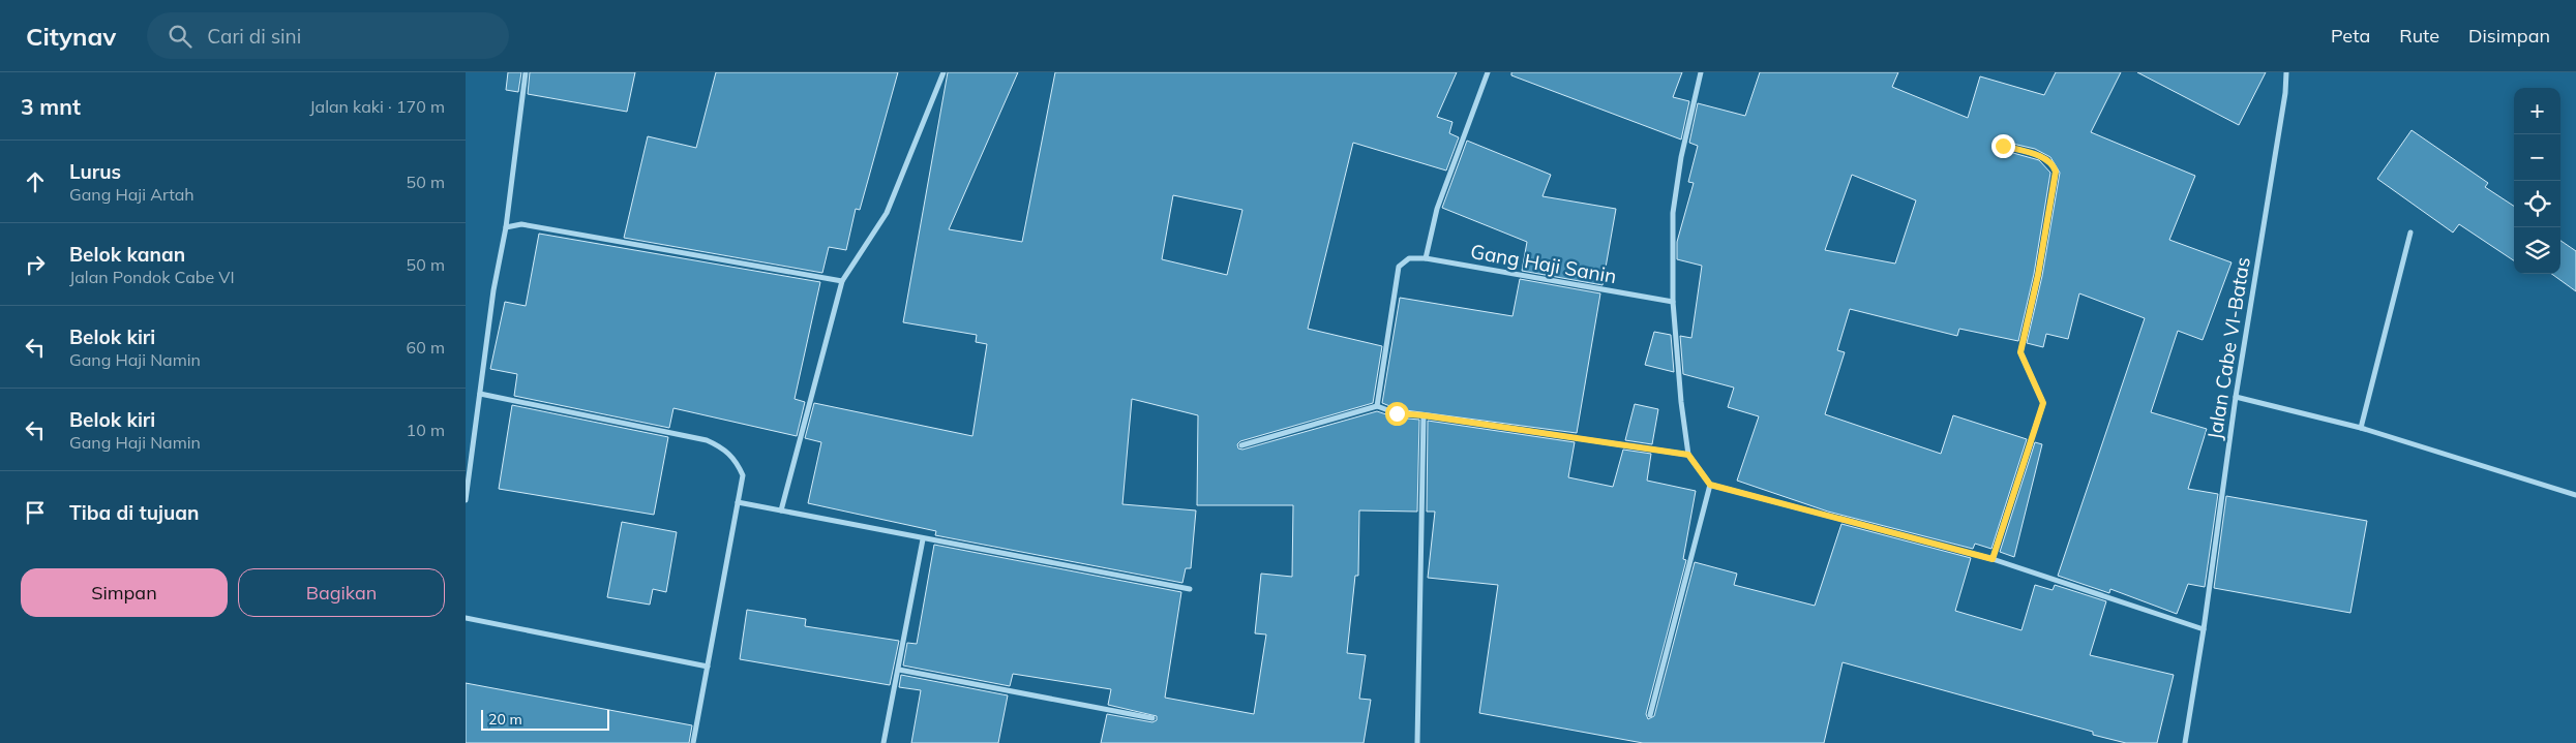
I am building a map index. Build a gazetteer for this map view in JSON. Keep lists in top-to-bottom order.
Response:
{
  "streets": {
    "street": ["Gang Haji Sanin", "Jalan Cabe VI-Batas"]
  },
  "scale_bar": "20 m",
  "page": {
    "header": "Citynav",
    "search": "Cari di sini",
    "nav": ["Peta", "Rute", "Disimpan"],
    "heading": ["3 mnt", "Jalan kaki · 170 m"],
    "map_buttons": ["+", "−"],
    "list": [
      ["Lurus", "Gang Haji Artah", "50 m"],
      ["Belok kanan", "Jalan Pondok Cabe VI", "50 m"],
      ["Belok kiri", "Gang Haji Namin", "60 m"],
      ["Belok kiri", "Gang Haji Namin", "10 m"],
      "Tiba di tujuan"
    ],
    "buttons": ["Simpan", "Bagikan"],
    "scale": "20 m"
  }
}
